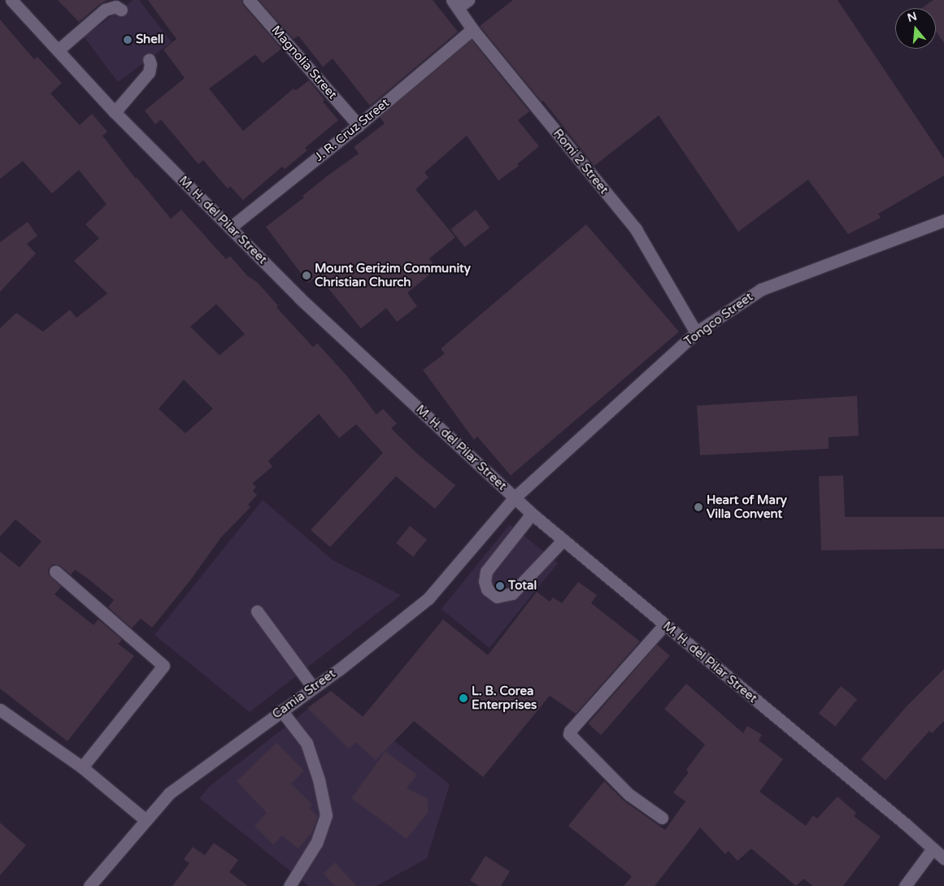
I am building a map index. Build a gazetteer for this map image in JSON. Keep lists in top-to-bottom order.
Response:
{
  "streets": {
    "street": [
      "Magnolia Street",
      "J. R. Cruz Street",
      "Romi 2 Street",
      "M. H. del Pilar Street",
      "Tongco Street",
      "Camia Street"
    ]
  },
  "crossings": [
    ["Magnolia Street", "J. R. Cruz Street"],
    ["J. R. Cruz Street", "Romi 2 Street"],
    ["J. R. Cruz Street", "M. H. del Pilar Street"],
    ["Romi 2 Street", "Tongco Street"],
    ["M. H. del Pilar Street", "Tongco Street"],
    ["M. H. del Pilar Street", "Camia Street"],
    ["Tongco Street", "Camia Street"]
  ],
  "places": [
    "Shell",
    "Mount Gerizim Community Christian Church",
    "Heart of Mary Villa Convent",
    "Total",
    "L. B. Corea Enterprises"
  ],
  "north": "top"
}
